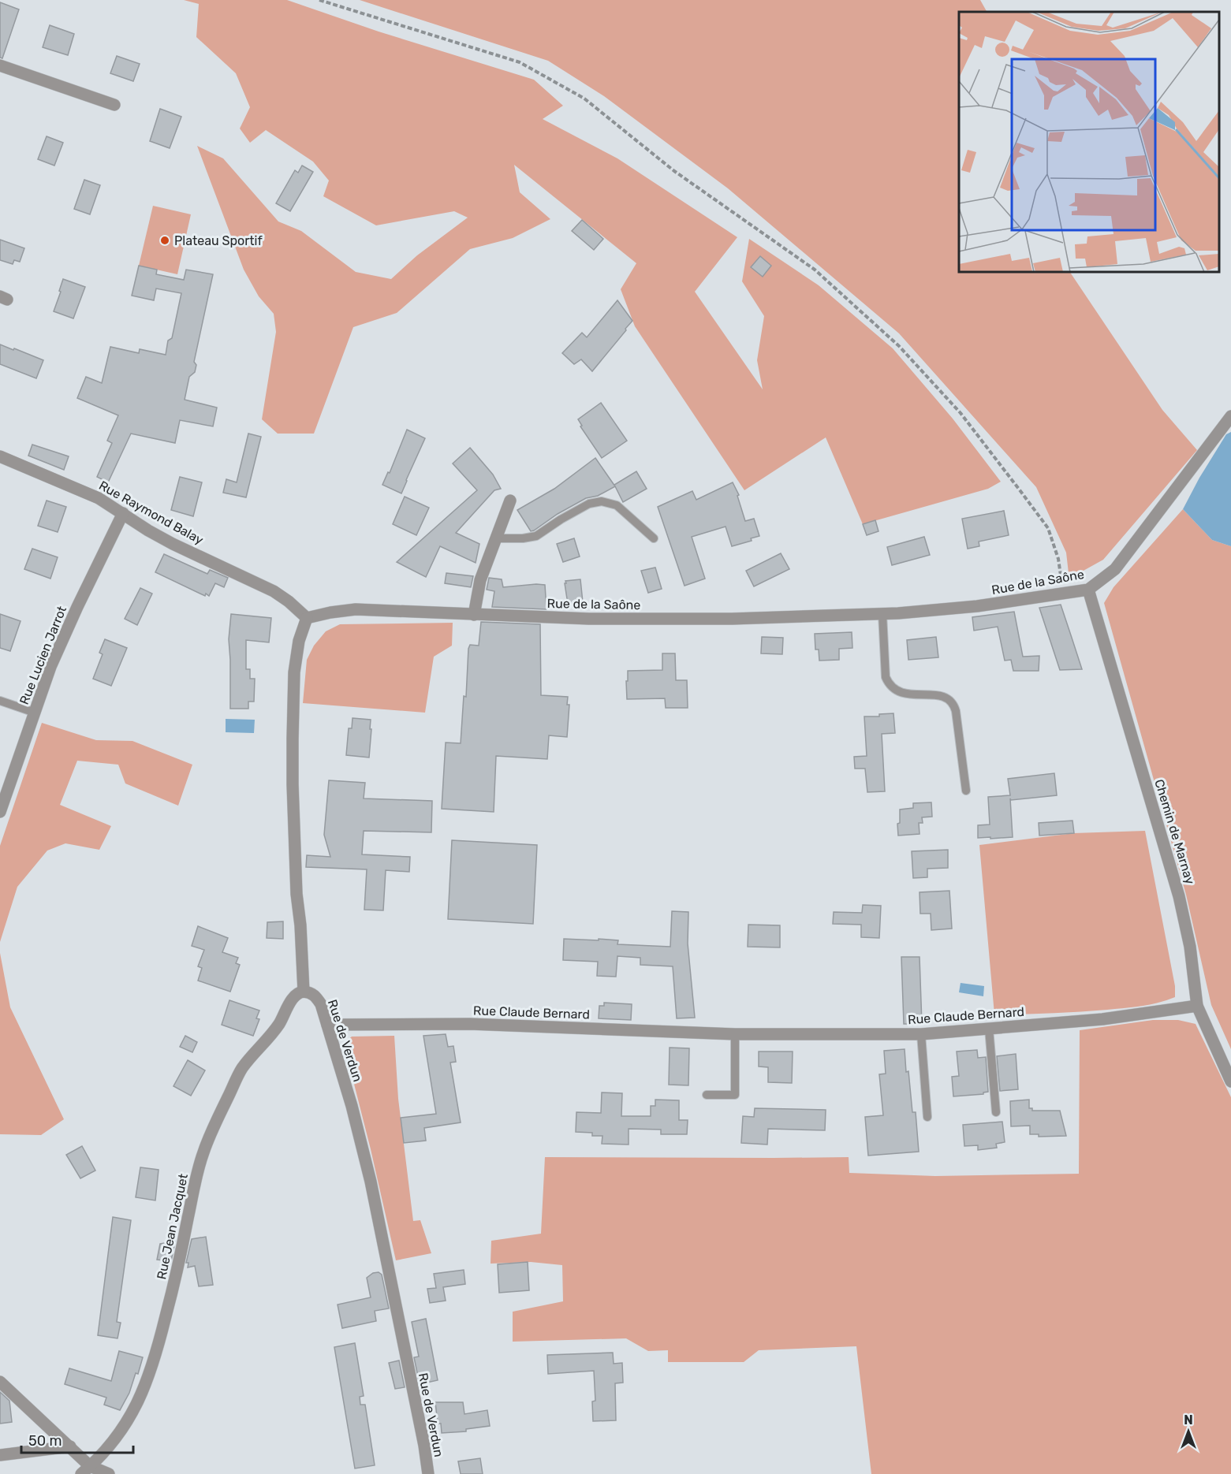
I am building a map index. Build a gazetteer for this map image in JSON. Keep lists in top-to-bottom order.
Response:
{
  "streets": {
    "street": [
      "Rue Raymond Balay",
      "Rue de la Saône",
      "Rue Lucien Jarrot",
      "Chemin de Marnay",
      "Rue Claude Bernard",
      "Rue de Verdun",
      "Rue Jean Jacquet"
    ]
  },
  "crossings": [
    ["Rue Raymond Balay", "Rue de la Saône"],
    ["Rue Raymond Balay", "Rue Lucien Jarrot"],
    ["Rue de la Saône", "Chemin de Marnay"],
    ["Chemin de Marnay", "Rue Claude Bernard"],
    ["Rue Claude Bernard", "Rue de Verdun"],
    ["Rue de Verdun", "Rue Jean Jacquet"]
  ],
  "places": ["Plateau Sportif"],
  "scale_bar": "50 m",
  "north": "top"
}
